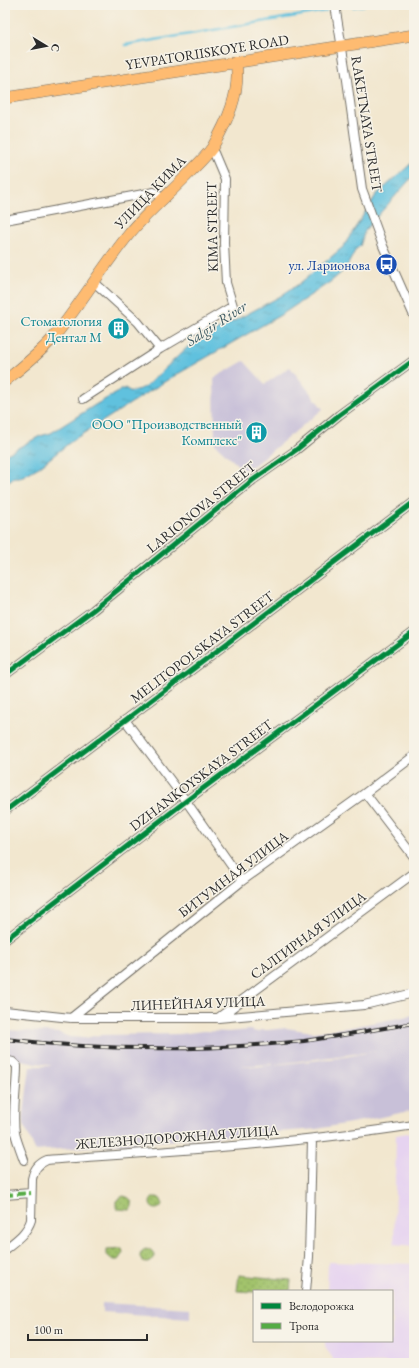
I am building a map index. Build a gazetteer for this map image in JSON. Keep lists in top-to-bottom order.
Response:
{
  "streets": {
    "main road": ["YEVPATORIISKOYE ROAD", "УЛИЦА КИМА"],
    "street": [
      "RAKETNAYA STREET",
      "KIMA STREET",
      "LARIONOVA STREET",
      "MELITOPOLSKAYA STREET",
      "DZHANKOYSKAYA STREET",
      "БИТУМНАЯ УЛИЦА",
      "САЛГИРНАЯ УЛИЦА",
      "ЛИНЕЙНАЯ УЛИЦА",
      "ЖЕЛЕЗНОДОРОЖНАЯ УЛИЦА"
    ]
  },
  "crossings": [
    ["YEVPATORIISKOYE ROAD", "RAKETNAYA STREET"],
    ["YEVPATORIISKOYE ROAD", "УЛИЦА КИМА"],
    ["УЛИЦА КИМА", "KIMA STREET"],
    ["БИТУМНАЯ УЛИЦА", "ЛИНЕЙНАЯ УЛИЦА"],
    ["САЛГИРНАЯ УЛИЦА", "ЛИНЕЙНАЯ УЛИЦА"]
  ],
  "water": ["Salgir River"],
  "places": {
    "bus stop": ["ул. Ларионова"],
    "building": ["Стоматология Дентал М", "ООО \"Производственный Комплекс\""]
  },
  "legend": ["Велодорожка", "Тропа"],
  "scale_bar": "100 m",
  "north": "right"
}
